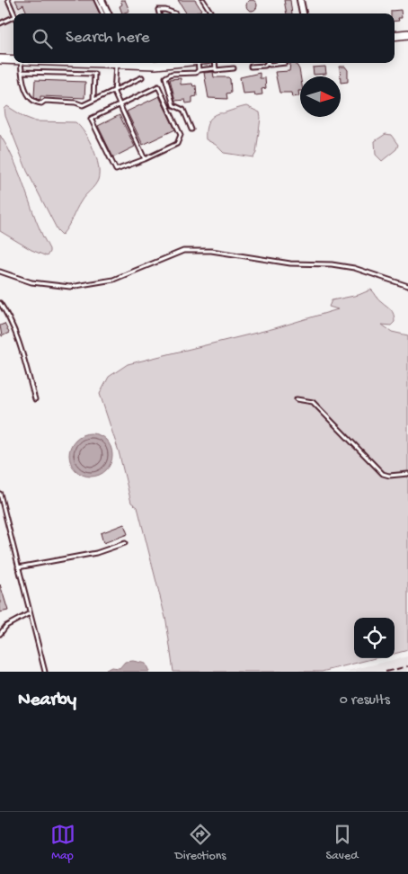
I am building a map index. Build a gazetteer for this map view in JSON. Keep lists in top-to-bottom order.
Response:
{
  "north": "right",
  "page": {
    "search": "Search here",
    "heading": ["Nearby", "0 results"],
    "nav": ["Map", "Directions", "Saved"]
  }
}
